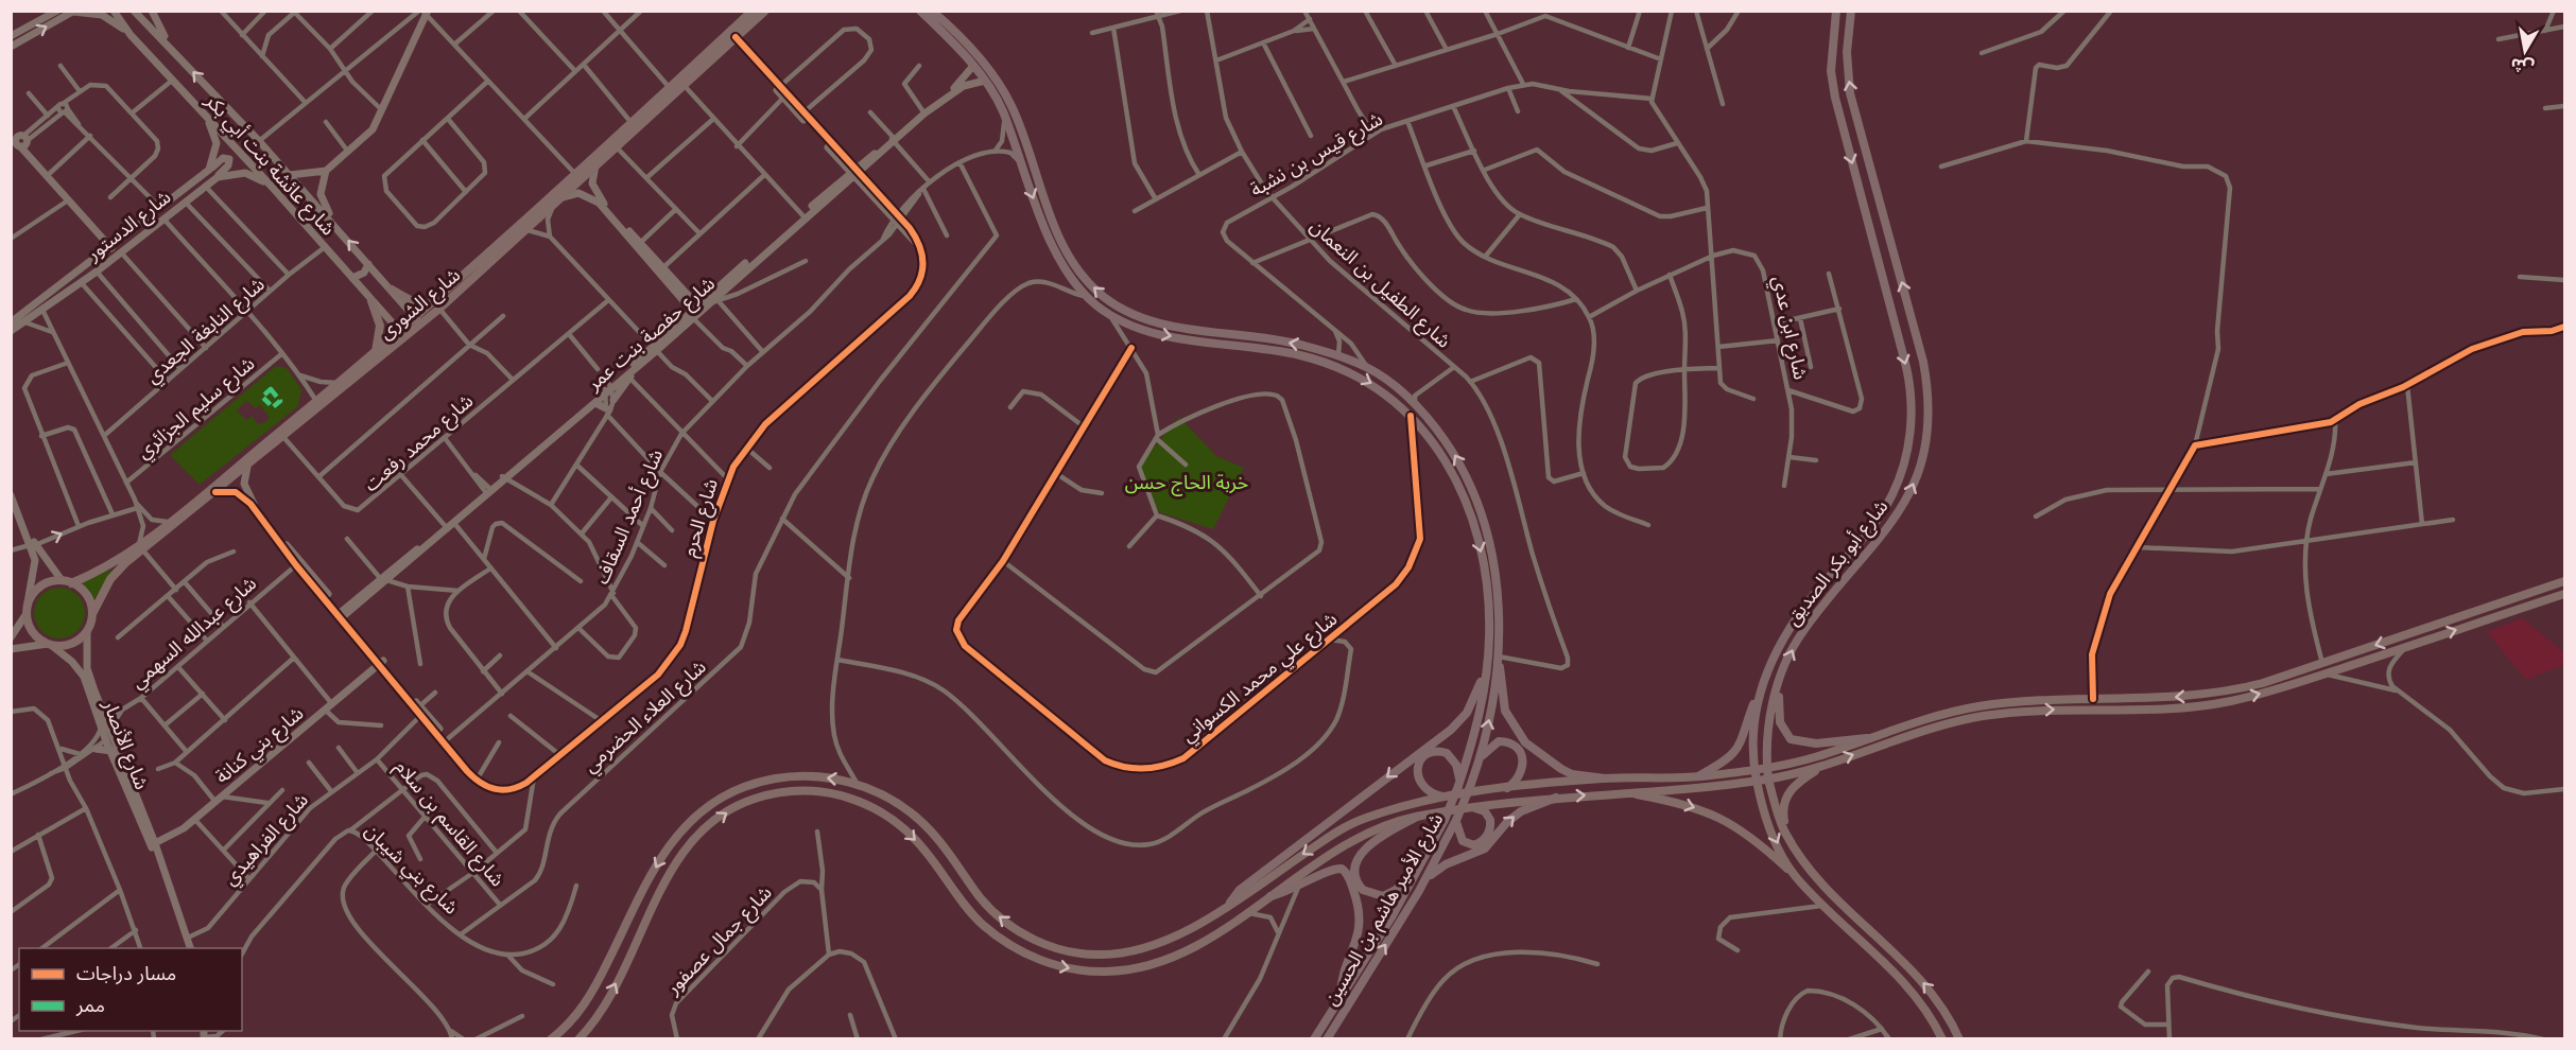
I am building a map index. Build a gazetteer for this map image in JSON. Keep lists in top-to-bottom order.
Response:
{
  "streets": {
    "highway": ["شارع أبو بكر الصديق", "شارع الأمير هاشم بن الحسين"],
    "main road": ["شارع الشورى"],
    "street": [
      "شارع قيس بن نشبة",
      "شارع عائشة بنت أبي بكر",
      "شارع الدستور",
      "شارع الطفيل بن النعمان",
      "شارع ابن عدي",
      "شارع النابغة الجعدي",
      "شارع حفصة بنت عمر",
      "شارع سليم الجزائري",
      "شارع محمد رفعت",
      "شارع أحمد السقاف",
      "شارع الحرم",
      "شارع عبدالله السهمي",
      "شارع علي محمد الكسواني",
      "شارع العلاء الحضرمي",
      "شارع الأنصار",
      "شارع بني كنانة",
      "شارع القاسم بن سلام",
      "شارع الفراهيدي",
      "شارع بني شيبان",
      "شارع جمال عصفور"
    ]
  },
  "crossings": [
    ["شارع قيس بن نشبة", "شارع الطفيل بن النعمان"],
    ["شارع قيس بن نشبة", "شارع الأمير هاشم بن الحسين"],
    ["شارع عائشة بنت أبي بكر", "شارع الشورى"],
    ["شارع عائشة بنت أبي بكر", "شارع النابغة الجعدي"],
    ["شارع عائشة بنت أبي بكر", "شارع سليم الجزائري"],
    ["شارع الطفيل بن النعمان", "شارع الأمير هاشم بن الحسين"],
    ["شارع الشورى", "شارع النابغة الجعدي"],
    ["شارع الشورى", "شارع سليم الجزائري"],
    ["شارع الشورى", "شارع الحرم"],
    ["شارع الشورى", "شارع الأنصار"],
    ["شارع النابغة الجعدي", "شارع سليم الجزائري"],
    ["شارع حفصة بنت عمر", "شارع الحرم"],
    ["شارع حفصة بنت عمر", "شارع الأمير هاشم بن الحسين"],
    ["شارع أحمد السقاف", "شارع الحرم"],
    ["شارع أحمد السقاف", "شارع العلاء الحضرمي"],
    ["شارع عبدالله السهمي", "شارع الأنصار"],
    ["شارع علي محمد الكسواني", "شارع الأمير هاشم بن الحسين"],
    ["شارع العلاء الحضرمي", "شارع القاسم بن سلام"],
    ["شارع العلاء الحضرمي", "شارع بني شيبان"],
    ["شارع الأنصار", "شارع بني كنانة"],
    ["شارع الأنصار", "شارع الفراهيدي"],
    ["شارع القاسم بن سلام", "شارع الفراهيدي"]
  ],
  "parks": ["خربة الحاج حسن"],
  "legend": ["مسار دراجات", "ممر"],
  "north": "bottom"
}
